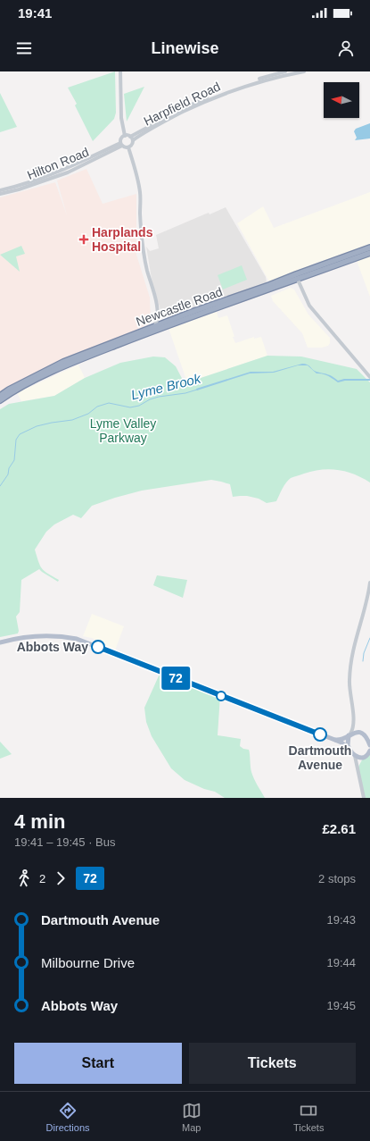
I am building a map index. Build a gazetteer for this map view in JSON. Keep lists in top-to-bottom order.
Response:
{
  "streets": {
    "highway": ["Newcastle Road"],
    "street": ["Harpfield Road", "Hilton Road"]
  },
  "crossings": [
    ["Harpfield Road", "Hilton Road"]
  ],
  "water": ["Lyme Brook"],
  "parks": ["Lyme Valley Parkway"],
  "places": {
    "health": ["Harplands Hospital"],
    "other": ["Abbots Way", "Dartmouth Avenue"]
  },
  "lines": ["bus line 72"],
  "north": "left",
  "page": {
    "status": "19:41",
    "header": "Linewise",
    "on_map": "72",
    "heading": ["4 min", "19:41 – 19:45 · Bus", "£2.61"],
    "legs": ["2", "72", "2 stops"],
    "list": [
      {
        "name": "Dartmouth Avenue",
        "value": "19:43"
      },
      {
        "name": "Milbourne Drive",
        "value": "19:44"
      },
      {
        "name": "Abbots Way",
        "value": "19:45"
      }
    ],
    "buttons": ["Start", "Tickets"],
    "tabs": ["Directions", "Map", "Tickets"]
  }
}
